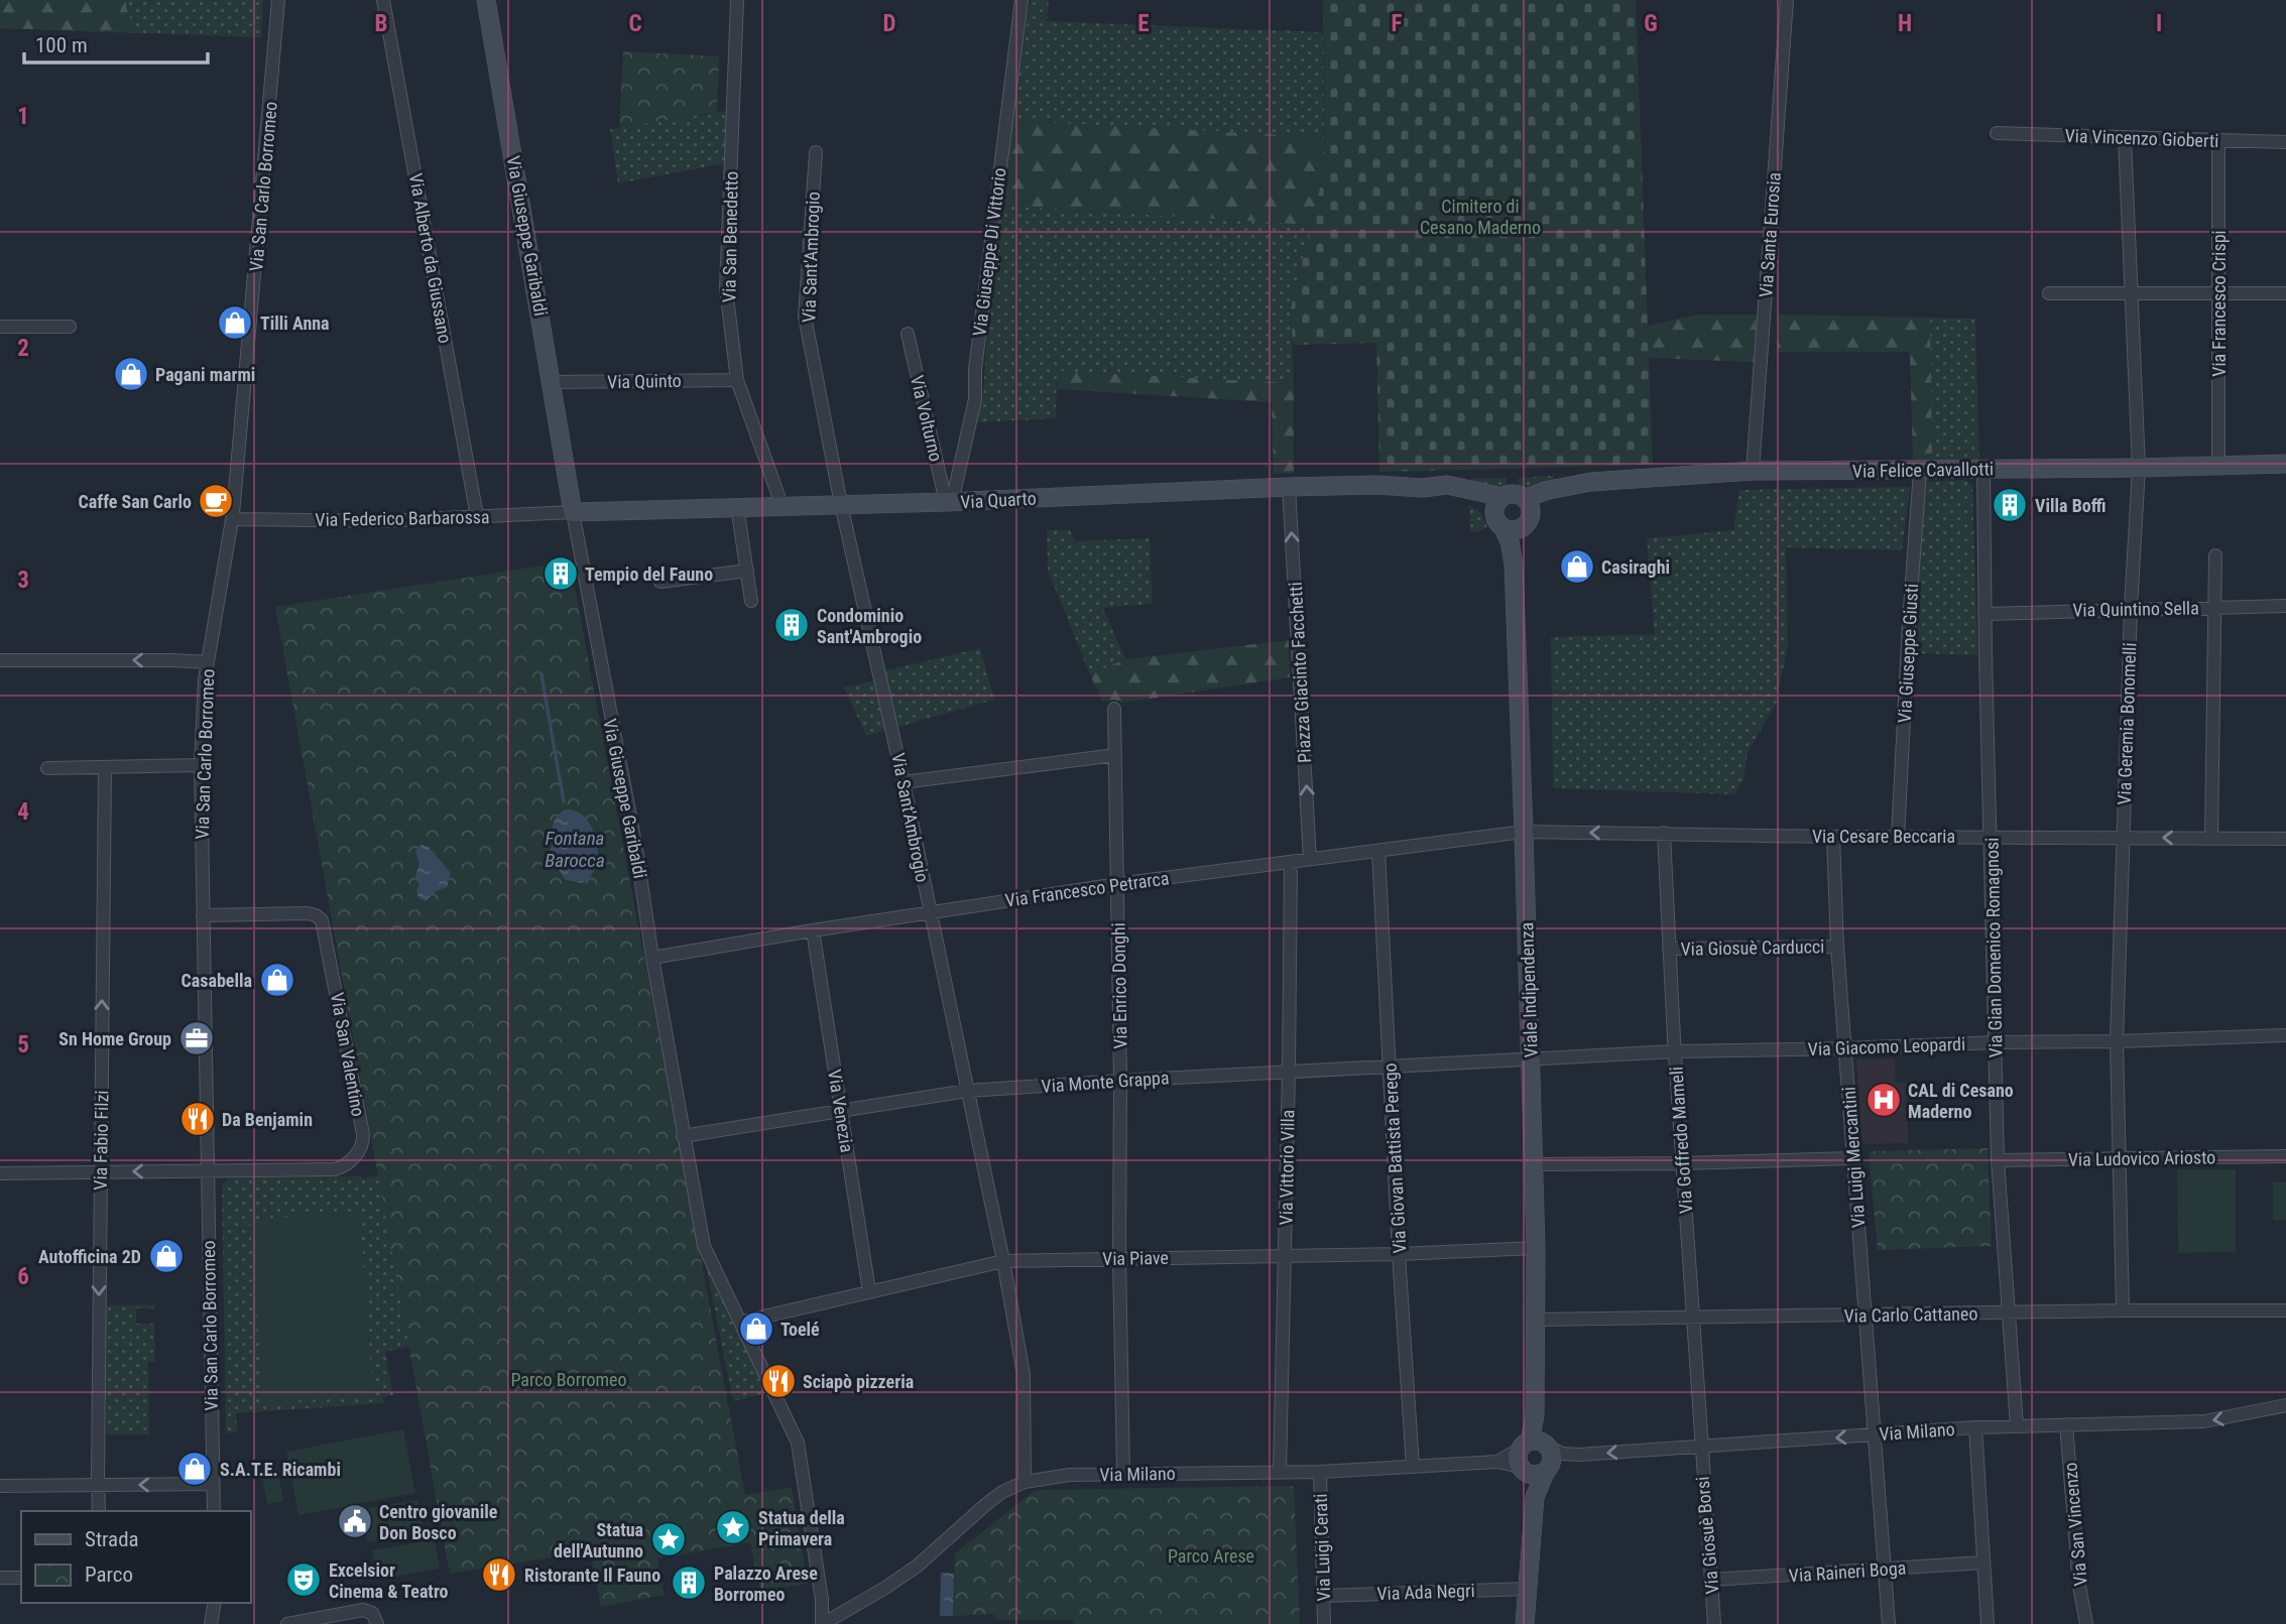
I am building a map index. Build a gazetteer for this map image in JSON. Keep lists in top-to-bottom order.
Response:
{
  "streets": {
    "street": [
      "Via Vincenzo Gioberti",
      "Via San Carlo Borromeo",
      "Via Santa Eurosia",
      "Via Giuseppe Garibaldi",
      "Via San Benedetto",
      "Via Giuseppe Di Vittorio",
      "Via Sant'Ambrogio",
      "Via Alberto da Giussano",
      "Via Francesco Crispi",
      "Via Quinto",
      "Via Volturno",
      "Via Felice Cavallotti",
      "Via Quarto",
      "Via Federico Barbarossa",
      "Via Quintino Sella",
      "Via Giuseppe Giusti",
      "Piazza Giacinto Facchetti",
      "Via Geremia Bonomelli",
      "Via Cesare Beccaria",
      "Via Francesco Petrarca",
      "Via Giosuè Carducci",
      "Via Gian Domenico Romagnosi",
      "Via Enrico Donghi",
      "Viale Indipendenza",
      "Via Giacomo Leopardi",
      "Via San Valentino",
      "Via Monte Grappa",
      "Via Venezia",
      "Via Fabio Filzi",
      "Via Goffredo Mameli",
      "Via Luigi Mercantini",
      "Via Giovan Battista Perego",
      "Via Ludovico Ariosto",
      "Via Vittorio Villa",
      "Via Piave",
      "Via Carlo Cattaneo",
      "Via Milano",
      "Via San Vincenzo",
      "Via Giosuè Borsi",
      "Via Luigi Cerati",
      "Via Raineri Boga",
      "Via Ada Negri"
    ]
  },
  "crossings": [
    ["Via Vincenzo Gioberti", "Via Francesco Crispi"],
    ["Via Vincenzo Gioberti", "Via Geremia Bonomelli"],
    ["Via San Carlo Borromeo", "Via Federico Barbarossa"],
    ["Via San Carlo Borromeo", "Via San Valentino"],
    ["Via Santa Eurosia", "Via Felice Cavallotti"],
    ["Via Giuseppe Garibaldi", "Via Quinto"],
    ["Via Giuseppe Garibaldi", "Via Quarto"],
    ["Via Giuseppe Garibaldi", "Via Federico Barbarossa"],
    ["Via Giuseppe Garibaldi", "Via Francesco Petrarca"],
    ["Via Giuseppe Garibaldi", "Via Monte Grappa"],
    ["Via Giuseppe Garibaldi", "Via Piave"],
    ["Via Giuseppe Garibaldi", "Via Milano"],
    ["Via San Benedetto", "Via Quinto"],
    ["Via San Benedetto", "Via Quarto"],
    ["Via Giuseppe Di Vittorio", "Via Volturno"],
    ["Via Giuseppe Di Vittorio", "Via Quarto"],
    ["Via Sant'Ambrogio", "Via Quarto"],
    ["Via Sant'Ambrogio", "Via Francesco Petrarca"],
    ["Via Sant'Ambrogio", "Via Monte Grappa"],
    ["Via Sant'Ambrogio", "Via Piave"],
    ["Via Sant'Ambrogio", "Via Milano"],
    ["Via Alberto da Giussano", "Via Federico Barbarossa"],
    ["Via Francesco Crispi", "Via Felice Cavallotti"],
    ["Via Volturno", "Via Quarto"],
    ["Via Felice Cavallotti", "Via Quarto"],
    ["Via Felice Cavallotti", "Via Giuseppe Giusti"],
    ["Via Felice Cavallotti", "Via Geremia Bonomelli"],
    ["Via Felice Cavallotti", "Via Gian Domenico Romagnosi"],
    ["Via Felice Cavallotti", "Viale Indipendenza"],
    ["Via Quarto", "Via Federico Barbarossa"],
    ["Via Quarto", "Piazza Giacinto Facchetti"],
    ["Via Quarto", "Viale Indipendenza"],
    ["Via Quintino Sella", "Via Geremia Bonomelli"],
    ["Via Quintino Sella", "Via Gian Domenico Romagnosi"],
    ["Via Giuseppe Giusti", "Via Cesare Beccaria"],
    ["Piazza Giacinto Facchetti", "Via Francesco Petrarca"],
    ["Via Geremia Bonomelli", "Via Cesare Beccaria"],
    ["Via Geremia Bonomelli", "Via Giacomo Leopardi"],
    ["Via Geremia Bonomelli", "Via Ludovico Ariosto"],
    ["Via Geremia Bonomelli", "Via Carlo Cattaneo"],
    ["Via Cesare Beccaria", "Via Francesco Petrarca"],
    ["Via Cesare Beccaria", "Via Gian Domenico Romagnosi"],
    ["Via Cesare Beccaria", "Viale Indipendenza"],
    ["Via Cesare Beccaria", "Via Goffredo Mameli"],
    ["Via Cesare Beccaria", "Via Luigi Mercantini"],
    ["Via Francesco Petrarca", "Via Enrico Donghi"],
    ["Via Francesco Petrarca", "Viale Indipendenza"],
    ["Via Francesco Petrarca", "Via Venezia"],
    ["Via Francesco Petrarca", "Via Giovan Battista Perego"],
    ["Via Francesco Petrarca", "Via Vittorio Villa"],
    ["Via Giosuè Carducci", "Via Goffredo Mameli"],
    ["Via Giosuè Carducci", "Via Luigi Mercantini"],
    ["Via Gian Domenico Romagnosi", "Via Giacomo Leopardi"],
    ["Via Gian Domenico Romagnosi", "Via Ludovico Ariosto"],
    ["Via Gian Domenico Romagnosi", "Via Carlo Cattaneo"],
    ["Via Gian Domenico Romagnosi", "Via Milano"],
    ["Via Enrico Donghi", "Via Monte Grappa"],
    ["Via Enrico Donghi", "Via Piave"],
    ["Via Enrico Donghi", "Via Milano"],
    ["Viale Indipendenza", "Via Giacomo Leopardi"],
    ["Viale Indipendenza", "Via Monte Grappa"],
    ["Viale Indipendenza", "Via Piave"],
    ["Viale Indipendenza", "Via Carlo Cattaneo"],
    ["Viale Indipendenza", "Via Milano"],
    ["Via Giacomo Leopardi", "Via Monte Grappa"],
    ["Via Giacomo Leopardi", "Via Goffredo Mameli"],
    ["Via Giacomo Leopardi", "Via Luigi Mercantini"],
    ["Via Monte Grappa", "Via Venezia"],
    ["Via Monte Grappa", "Via Giovan Battista Perego"],
    ["Via Monte Grappa", "Via Vittorio Villa"],
    ["Via Venezia", "Via Piave"],
    ["Via Goffredo Mameli", "Via Carlo Cattaneo"],
    ["Via Goffredo Mameli", "Via Milano"],
    ["Via Goffredo Mameli", "Via Giosuè Borsi"],
    ["Via Luigi Mercantini", "Via Carlo Cattaneo"],
    ["Via Luigi Mercantini", "Via Milano"],
    ["Via Luigi Mercantini", "Via Raineri Boga"],
    ["Via Giovan Battista Perego", "Via Piave"],
    ["Via Giovan Battista Perego", "Via Milano"],
    ["Via Vittorio Villa", "Via Piave"],
    ["Via Vittorio Villa", "Via Milano"],
    ["Via Milano", "Via San Vincenzo"],
    ["Via Milano", "Via Giosuè Borsi"],
    ["Via Milano", "Via Luigi Cerati"],
    ["Via Giosuè Borsi", "Via Raineri Boga"],
    ["Via Luigi Cerati", "Via Ada Negri"]
  ],
  "one_way": ["Piazza Giacinto Facchetti", "Via Milano"],
  "water": ["Fontana Barocca"],
  "parks": ["Cimitero di Cesano Maderno", "Parco Borromeo", "Parco Arese"],
  "places": {
    "shop": [
      "Tilli Anna",
      "Pagani marmi",
      "Casiraghi",
      "Casabella",
      "Autofficina 2D",
      "Toelé",
      "S.A.T.E. Ricambi"
    ],
    "cafe": ["Caffe San Carlo"],
    "building": [
      "Villa Boffi",
      "Tempio del Fauno",
      "Condominio Sant'Ambrogio",
      "Palazzo Arese Borromeo"
    ],
    "office": ["Sn Home Group"],
    "hospital": ["CAL di Cesano Maderno"],
    "restaurant": ["Da Benjamin", "Sciapò pizzeria", "Ristorante Il Fauno"],
    "public building": ["Centro giovanile Don Bosco"],
    "place": ["Statua della Primavera", "Statua dell'Autunno"],
    "theatre": ["Excelsior Cinema & Teatro"]
  },
  "legend": ["Strada", "Parco"],
  "scale_bar": "100 m",
  "grid": {
    "columns": [
      "B",
      "C",
      "D",
      "E",
      "F",
      "G",
      "H",
      "I"
    ],
    "rows": [
      "1",
      "2",
      "3",
      "4",
      "5",
      "6"
    ]
  }
}
